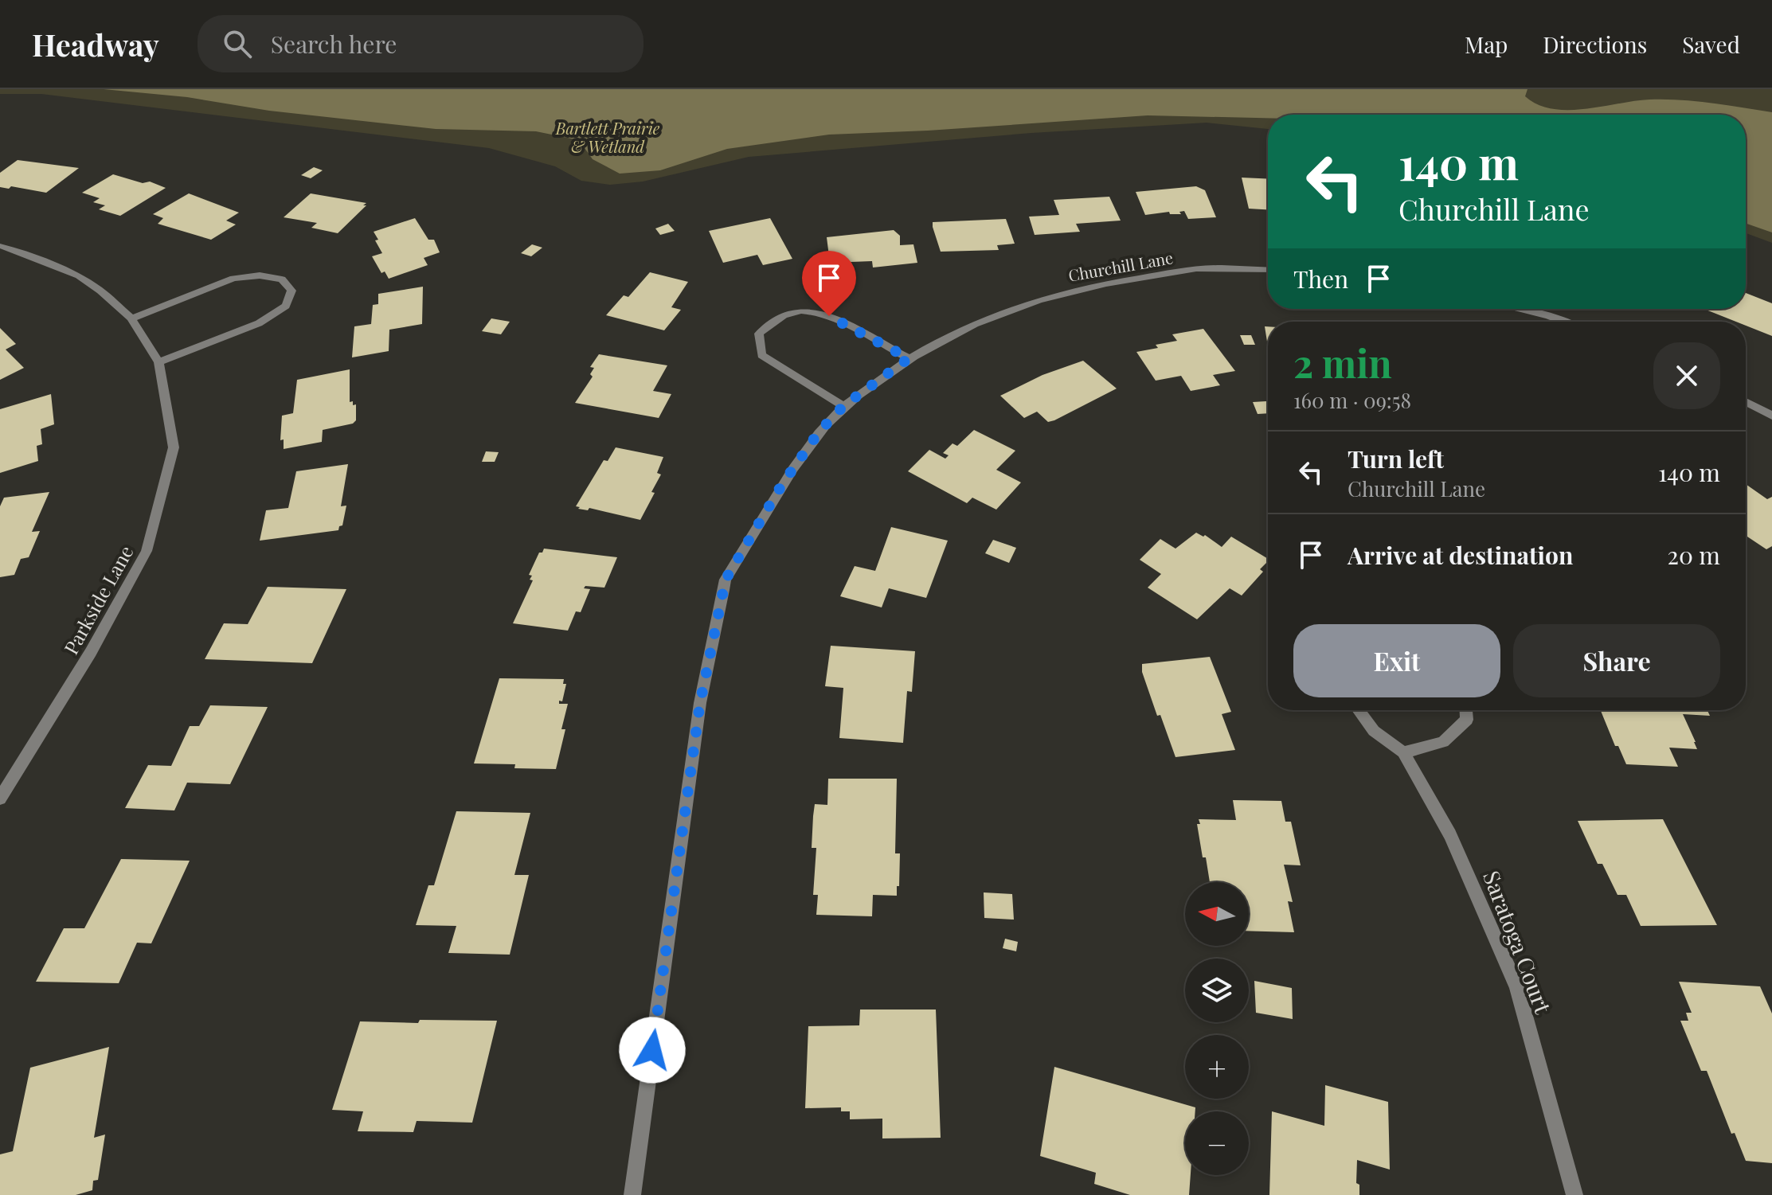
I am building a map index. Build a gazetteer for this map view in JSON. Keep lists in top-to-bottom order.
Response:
{
  "streets": {
    "street": ["Churchill Lane", "Parkside Lane", "Saratoga Court"]
  },
  "parks": ["Bartlett Prairie & Wetland"],
  "north": "left",
  "page": {
    "header": "Headway",
    "search": "Search here",
    "nav": ["Map", "Directions", "Saved"],
    "turn": ["140 m", "Churchill Lane"],
    "then": "Then",
    "heading": ["2 min", "160 m · 09:58"],
    "list": [
      {
        "name": "Turn left",
        "note": "Churchill Lane",
        "value": "140 m"
      },
      {
        "name": "Arrive at destination",
        "value": "20 m"
      }
    ],
    "buttons": ["Exit", "Share"],
    "map_buttons": ["+", "−"]
  }
}
